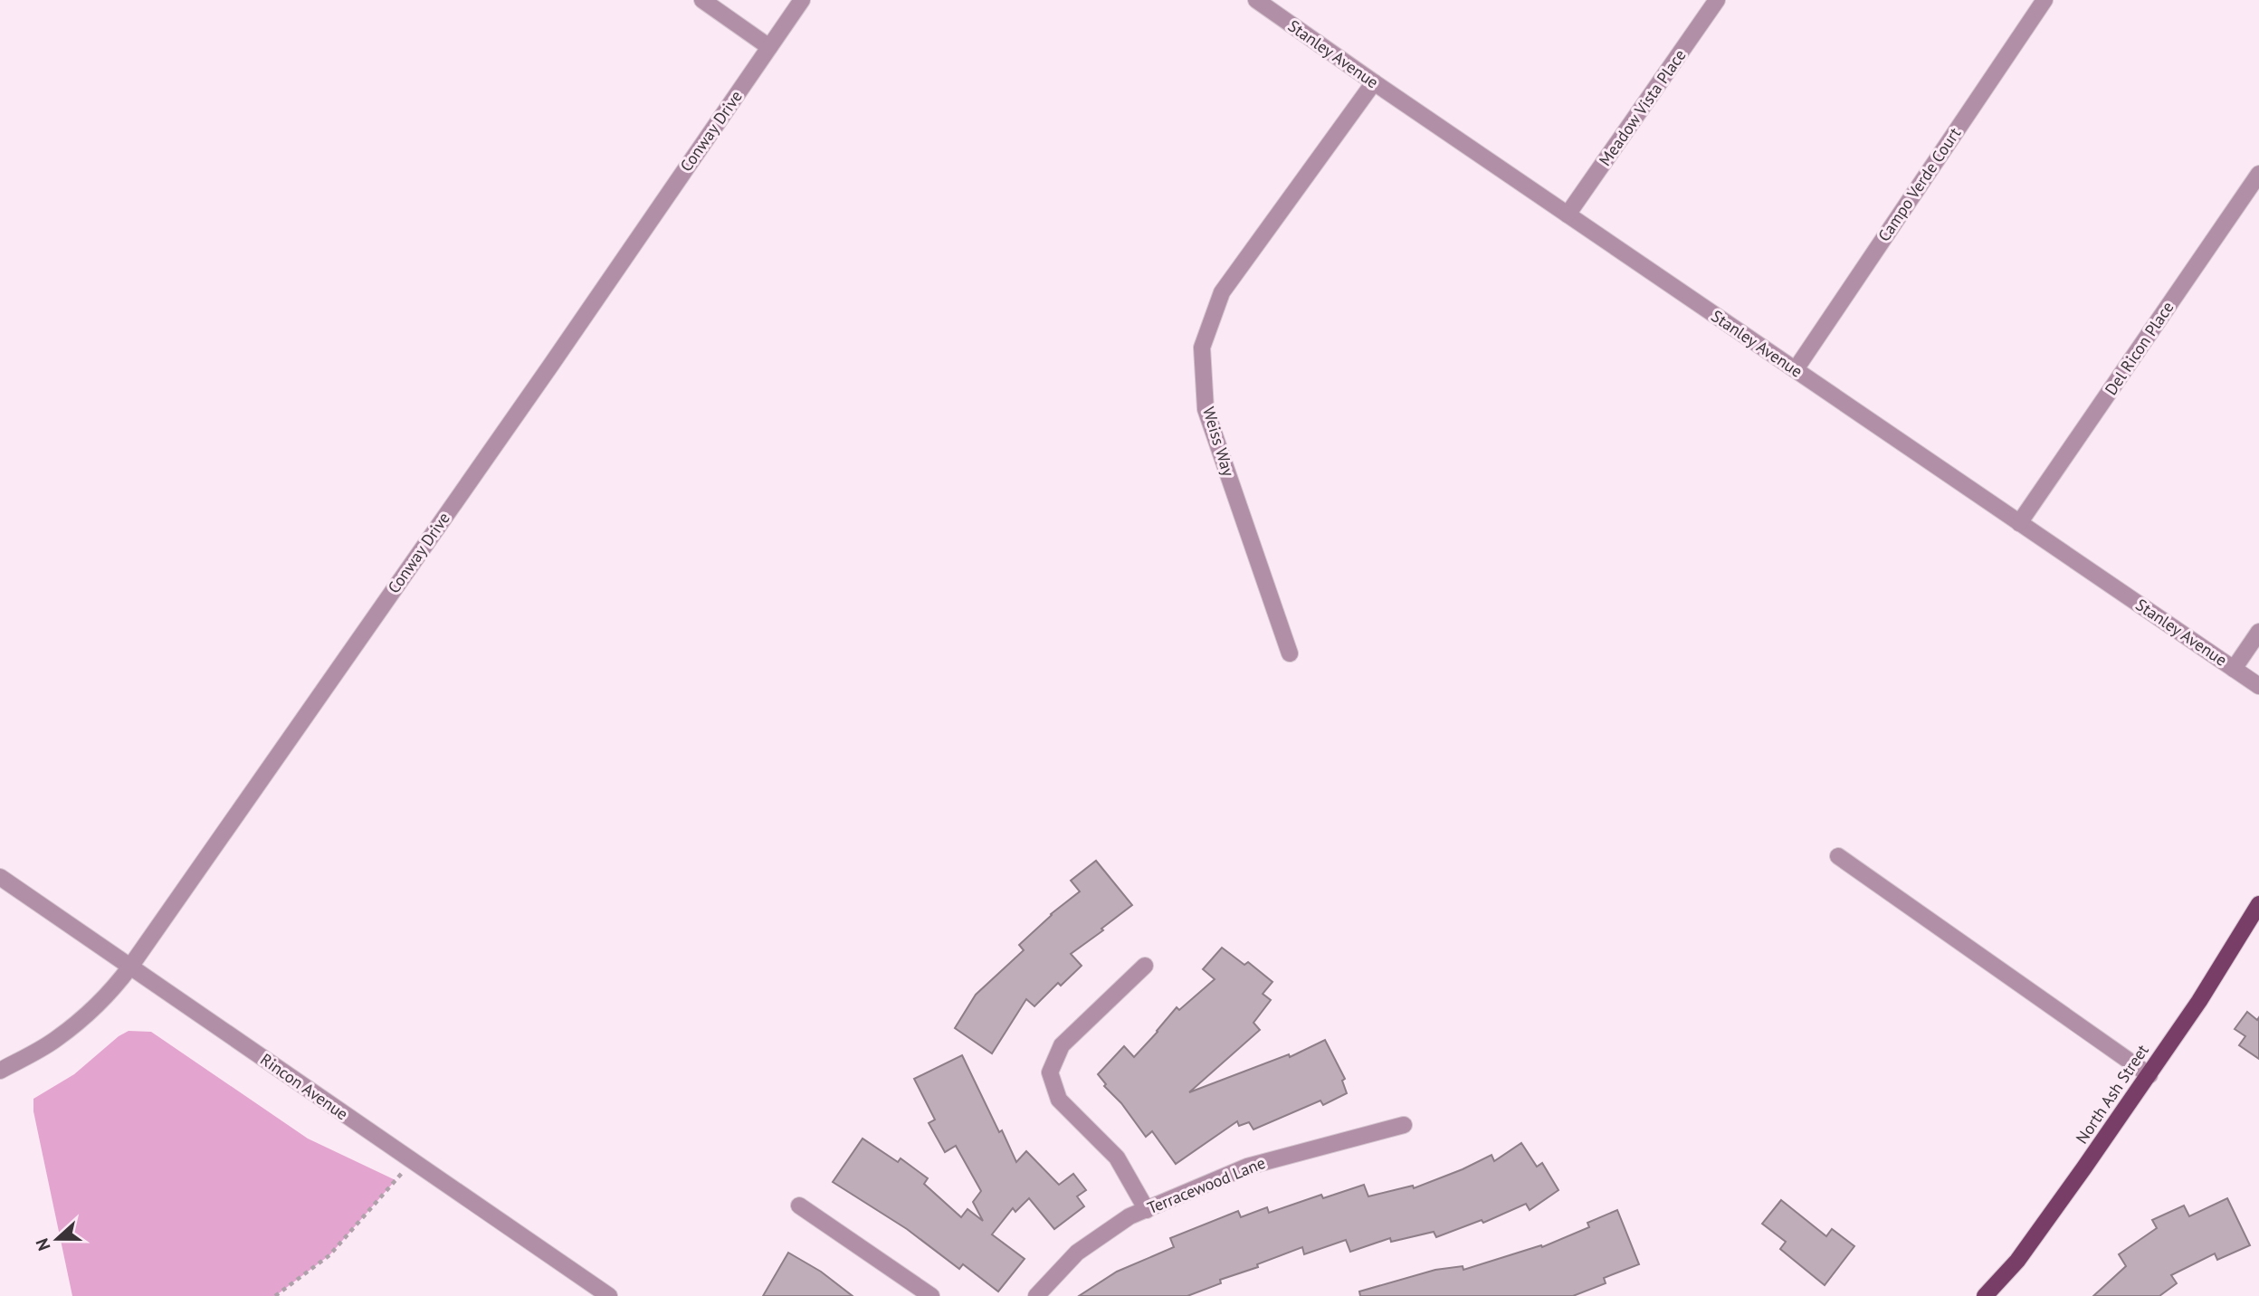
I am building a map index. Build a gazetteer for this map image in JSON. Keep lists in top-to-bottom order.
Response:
{
  "streets": {
    "main road": ["North Ash Street"],
    "street": [
      "Stanley Avenue",
      "Meadow Vista Place",
      "Conway Drive",
      "Campo Verde Court",
      "Del Ricon Place",
      "Weiss Way",
      "Rincon Avenue",
      "Terracewood Lane"
    ]
  },
  "crossings": [
    ["Stanley Avenue", "Meadow Vista Place"],
    ["Stanley Avenue", "Campo Verde Court"],
    ["Stanley Avenue", "Del Ricon Place"],
    ["Stanley Avenue", "Weiss Way"],
    ["Conway Drive", "Rincon Avenue"]
  ],
  "north": "left"
}
